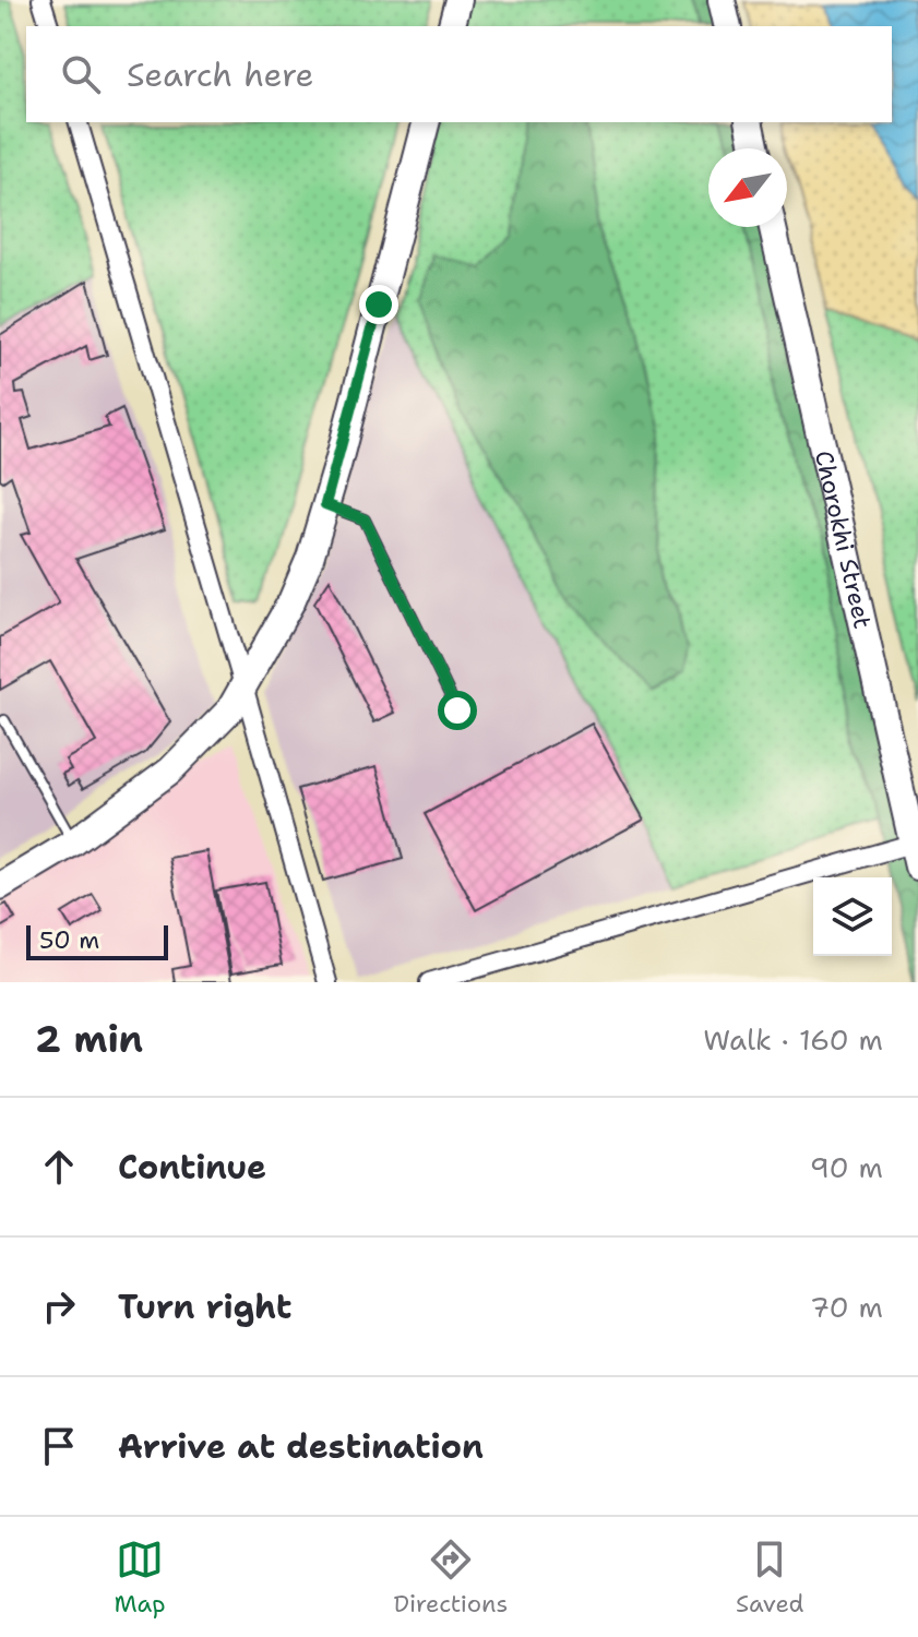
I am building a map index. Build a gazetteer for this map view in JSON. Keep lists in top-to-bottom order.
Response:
{
  "streets": {
    "street": ["Chorokhi Street"]
  },
  "scale_bar": "50 m",
  "north": "bottom left",
  "page": {
    "search": "Search here",
    "scale": "50 m",
    "heading": ["2 min", "Walk · 160 m"],
    "list": [
      ["Continue", "90 m"],
      ["Turn right", "70 m"],
      "Arrive at destination"
    ],
    "nav": ["Map", "Directions", "Saved"]
  }
}
